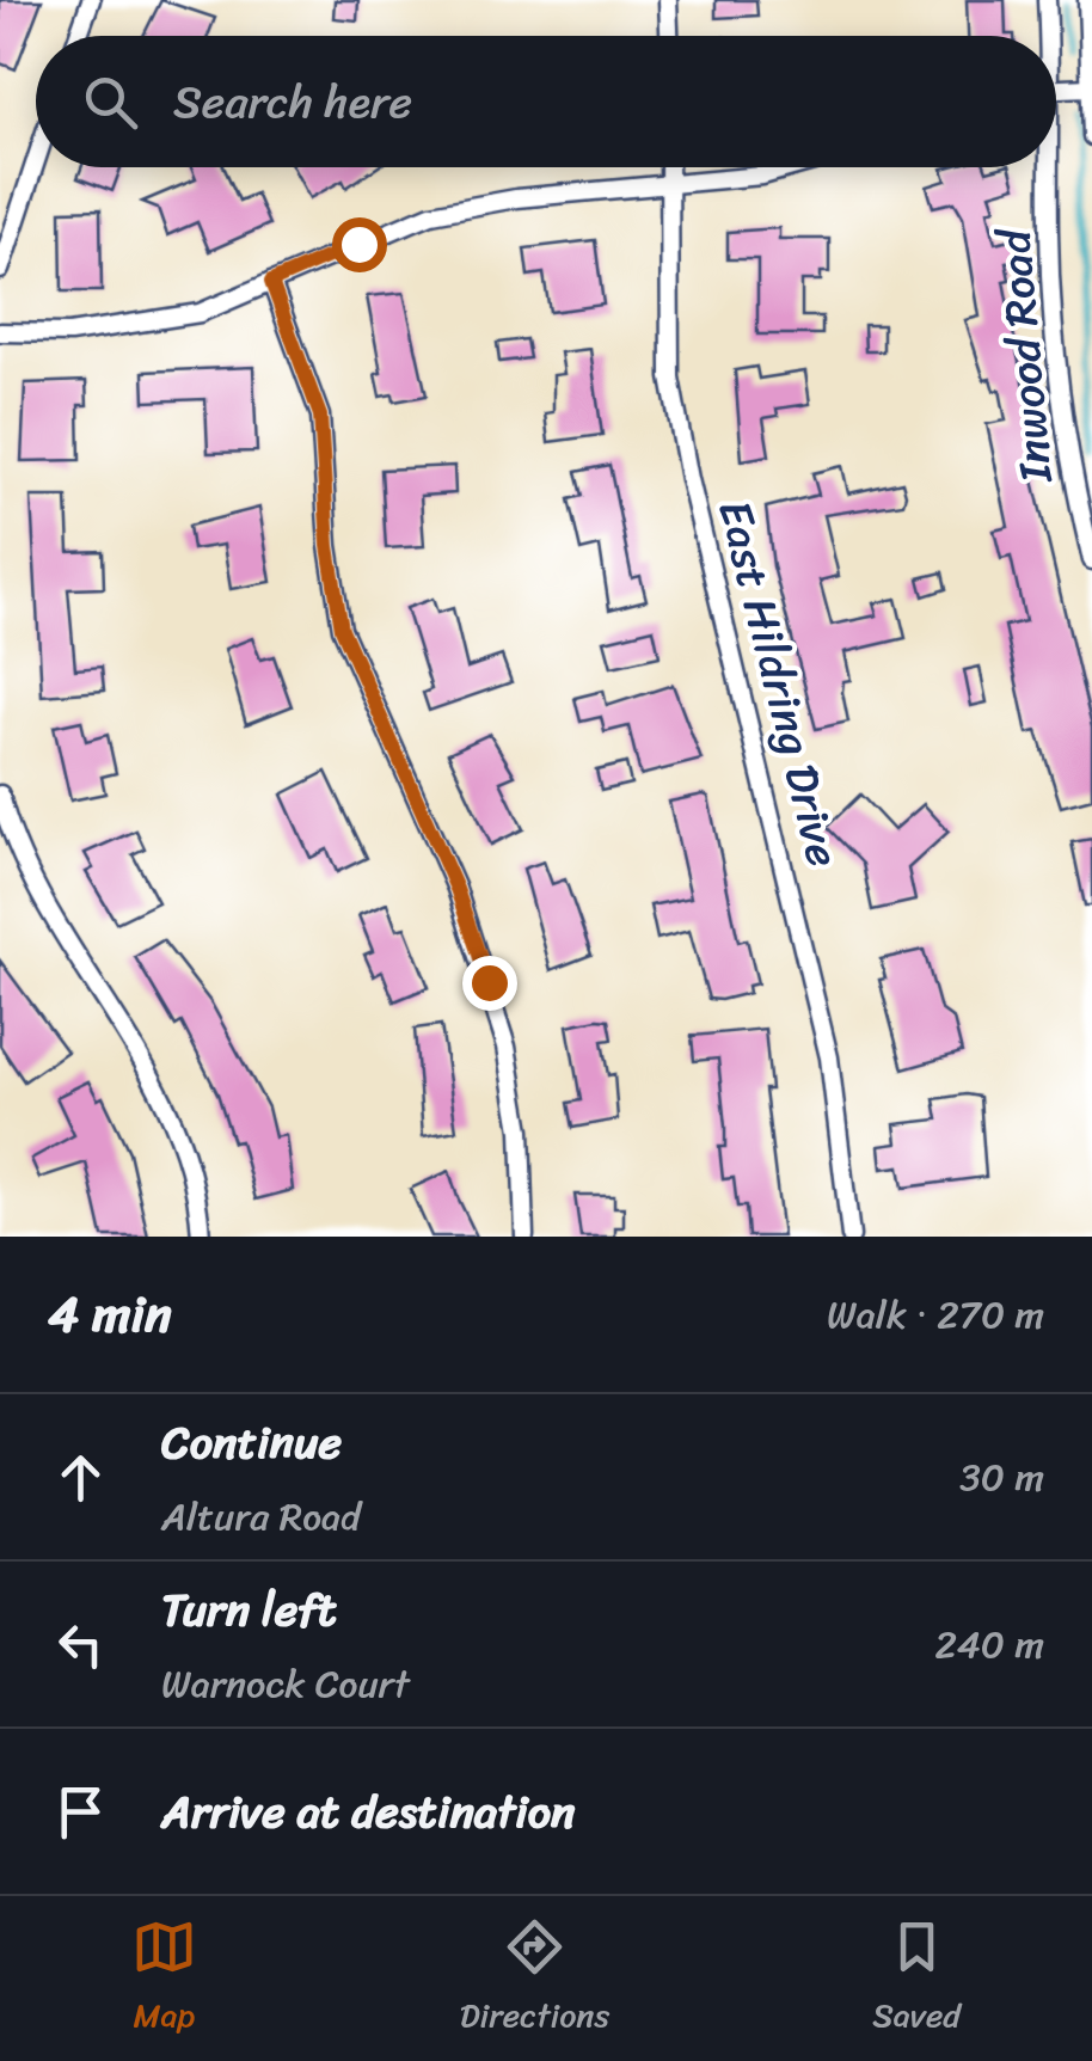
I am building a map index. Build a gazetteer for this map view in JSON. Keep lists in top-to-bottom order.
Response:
{
  "streets": {
    "street": ["Inwood Road", "East Hildring Drive"]
  },
  "page": {
    "search": "Search here",
    "heading": ["4 min", "Walk · 270 m"],
    "list": [
      ["Continue", "Altura Road", "30 m"],
      ["Turn left", "Warnock Court", "240 m"],
      "Arrive at destination"
    ],
    "nav": ["Map", "Directions", "Saved"]
  }
}
